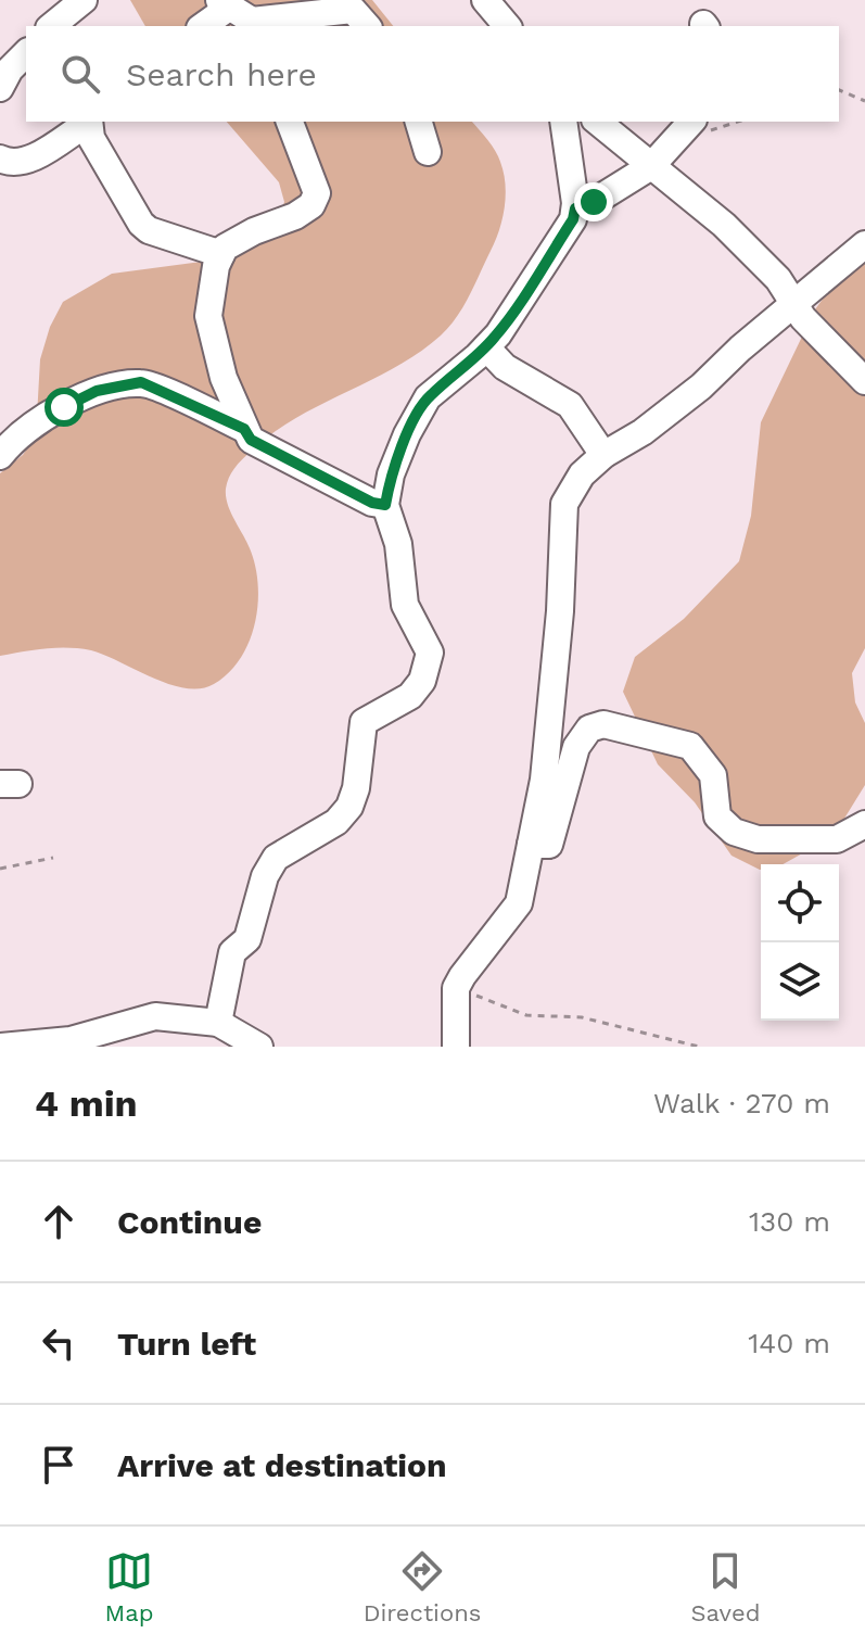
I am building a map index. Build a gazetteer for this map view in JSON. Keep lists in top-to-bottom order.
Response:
{
  "page": {
    "search": "Search here",
    "heading": ["4 min", "Walk · 270 m"],
    "list": [
      ["Continue", "130 m"],
      ["Turn left", "140 m"],
      "Arrive at destination"
    ],
    "nav": ["Map", "Directions", "Saved"]
  }
}
